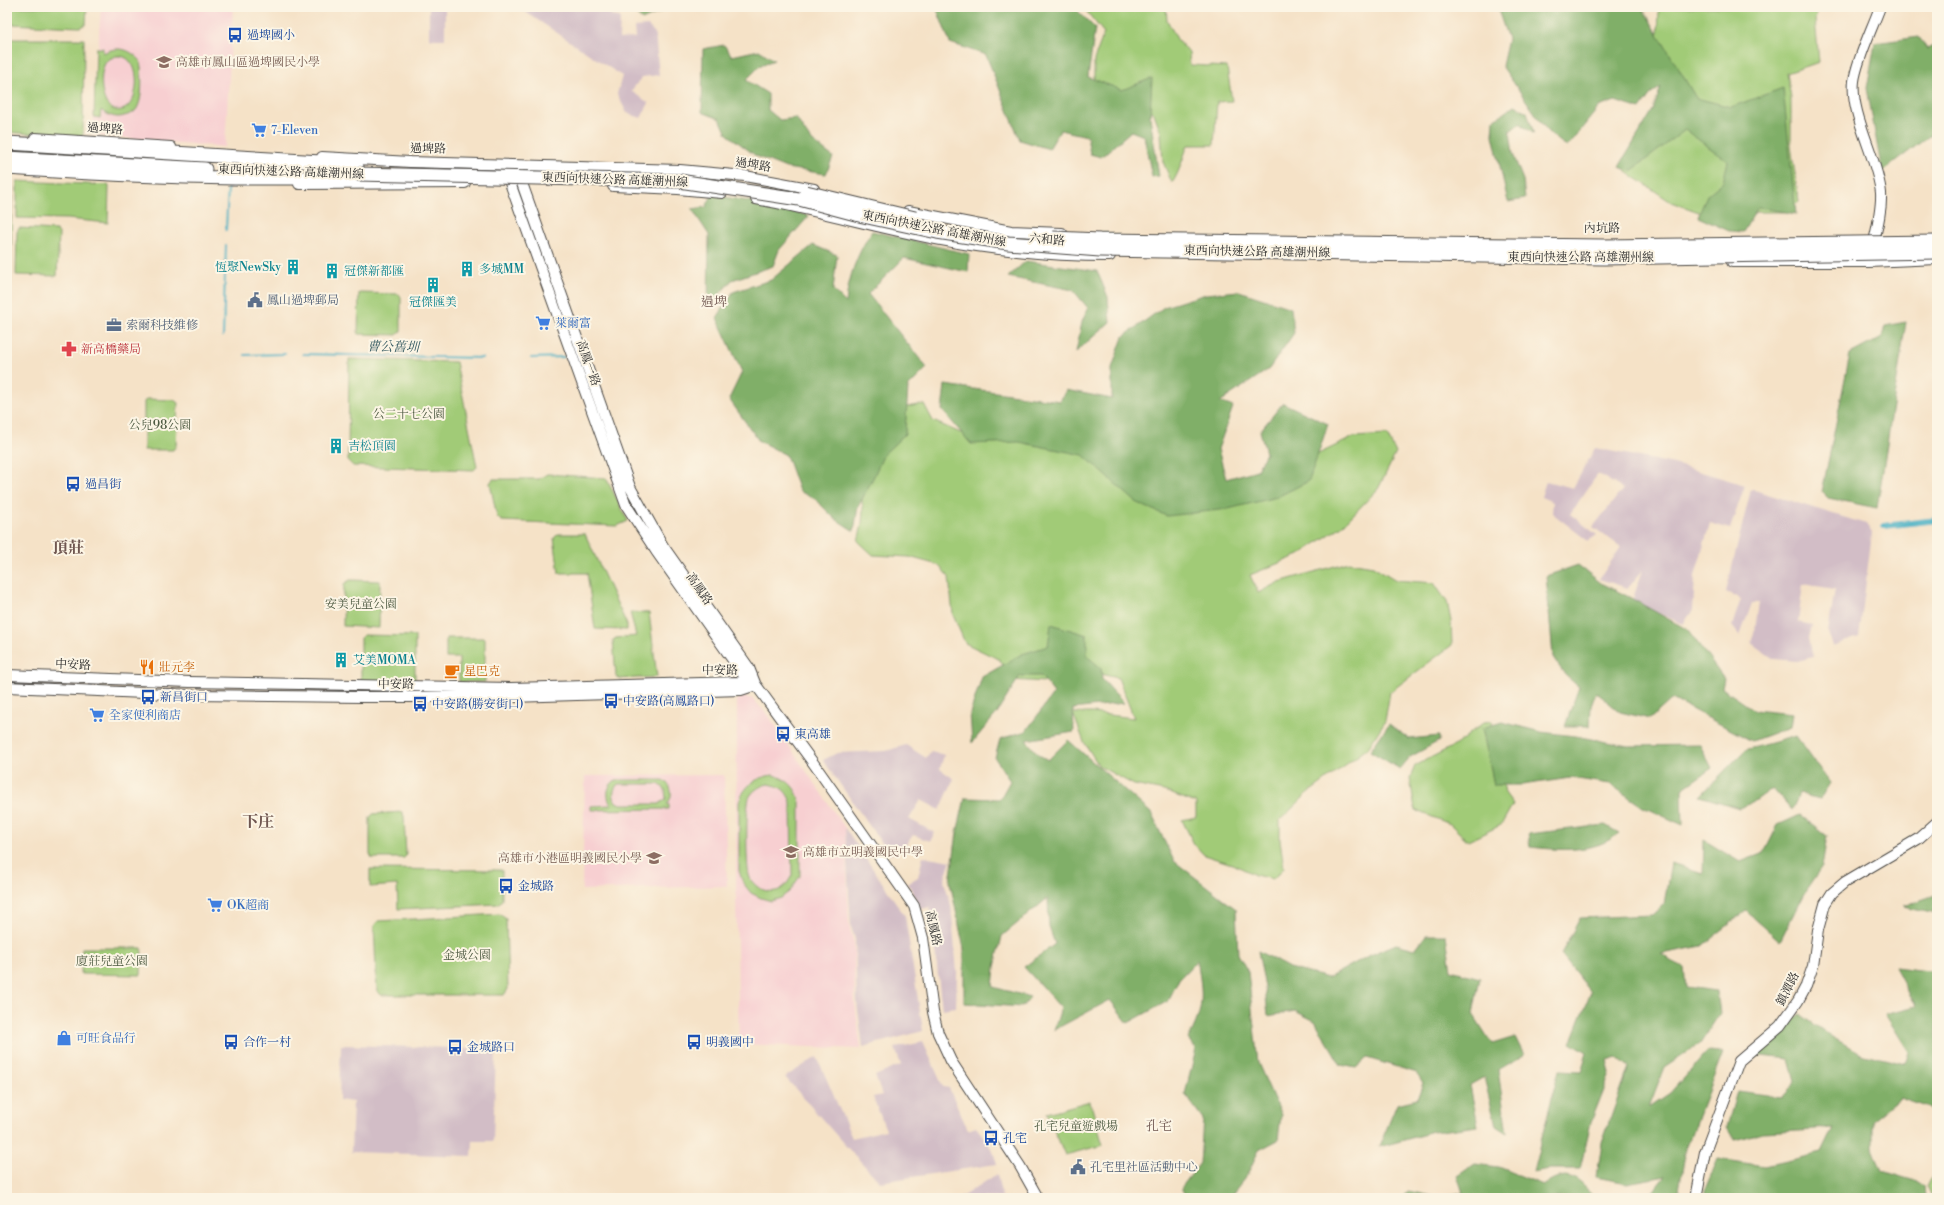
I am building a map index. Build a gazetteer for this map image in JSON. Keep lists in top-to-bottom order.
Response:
{
  "streets": {
    "highway": ["東西向快速公路 高雄潮州線"],
    "street": [
      "過埤路",
      "內坑路",
      "六和路",
      "高鳳一路",
      "高鳳路",
      "中安路",
      "鎮潭路"
    ]
  },
  "crossings": [
    ["過埤路", "六和路"],
    ["過埤路", "高鳳一路"],
    ["內坑路", "六和路"],
    ["六和路", "高鳳一路"],
    ["高鳳一路", "高鳳路"],
    ["高鳳路", "中安路"]
  ],
  "districts": [
    "過埤",
    "頂莊",
    "下庄",
    "孔宅"
  ],
  "water": ["曹公舊圳"],
  "parks": [
    "公二十七公園",
    "公兒98公園",
    "安美兒童公園",
    "金城公園",
    "廈莊兒童公園",
    "孔宅兒童遊戲場"
  ],
  "places": {
    "bus stop": [
      "過埤國小",
      "過昌街",
      "新昌街口",
      "中安路(高鳳路口)",
      "中安路(勝安街口)",
      "東高雄",
      "金城路",
      "合作一村",
      "明義國中",
      "金城路口",
      "孔宅"
    ],
    "school or university": ["高雄市鳳山區過埤國民小學", "高雄市立明義國民中學", "高雄市小港區明義國民小學"],
    "supermarket": [
      "7-Eleven",
      "萊爾富",
      "全家便利商店",
      "OK超商"
    ],
    "building": [
      "恆聚NewSky",
      "多城MM",
      "冠傑新都匯",
      "冠傑匯美",
      "吉松頂園",
      "艾美MOMA"
    ],
    "public building": ["鳳山過埤郵局", "孔宅里社區活動中心"],
    "office": ["索爾科技維修"],
    "pharmacy": ["新高橋藥局"],
    "restaurant": ["壯元李"],
    "cafe": ["星巴克"],
    "shop": ["可旺食品行"]
  }
}
